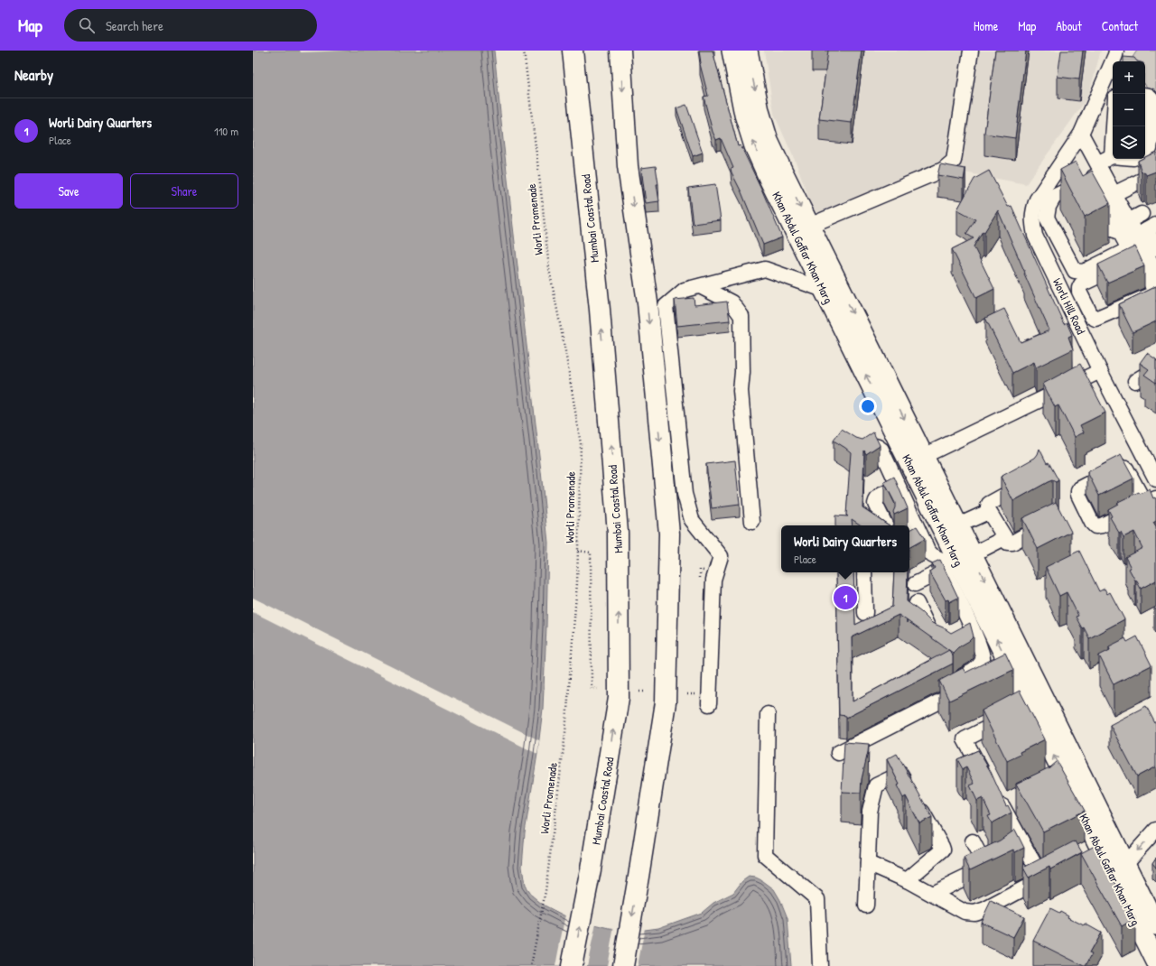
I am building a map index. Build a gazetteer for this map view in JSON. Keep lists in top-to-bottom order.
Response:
{
  "streets": {
    "highway": ["Mumbai Coastal Road"],
    "main road": ["Khan Abdul Gaffar Khan Marg"],
    "street": ["Worli Hill Road"],
    "path": ["Worli Promenade"]
  },
  "page": {
    "header": "Map",
    "search": "Search here",
    "nav": [
      "Home",
      "Map",
      "About",
      "Contact"
    ],
    "heading": "Nearby",
    "map_buttons": ["+", "−"],
    "list": [
      {
        "mark": "1",
        "name": "Worli Dairy Quarters",
        "note": "Place",
        "value": "110 m"
      }
    ],
    "buttons": ["Save", "Share"],
    "popup": ["Worli Dairy Quarters", "Place"],
    "pins": "1"
  }
}
